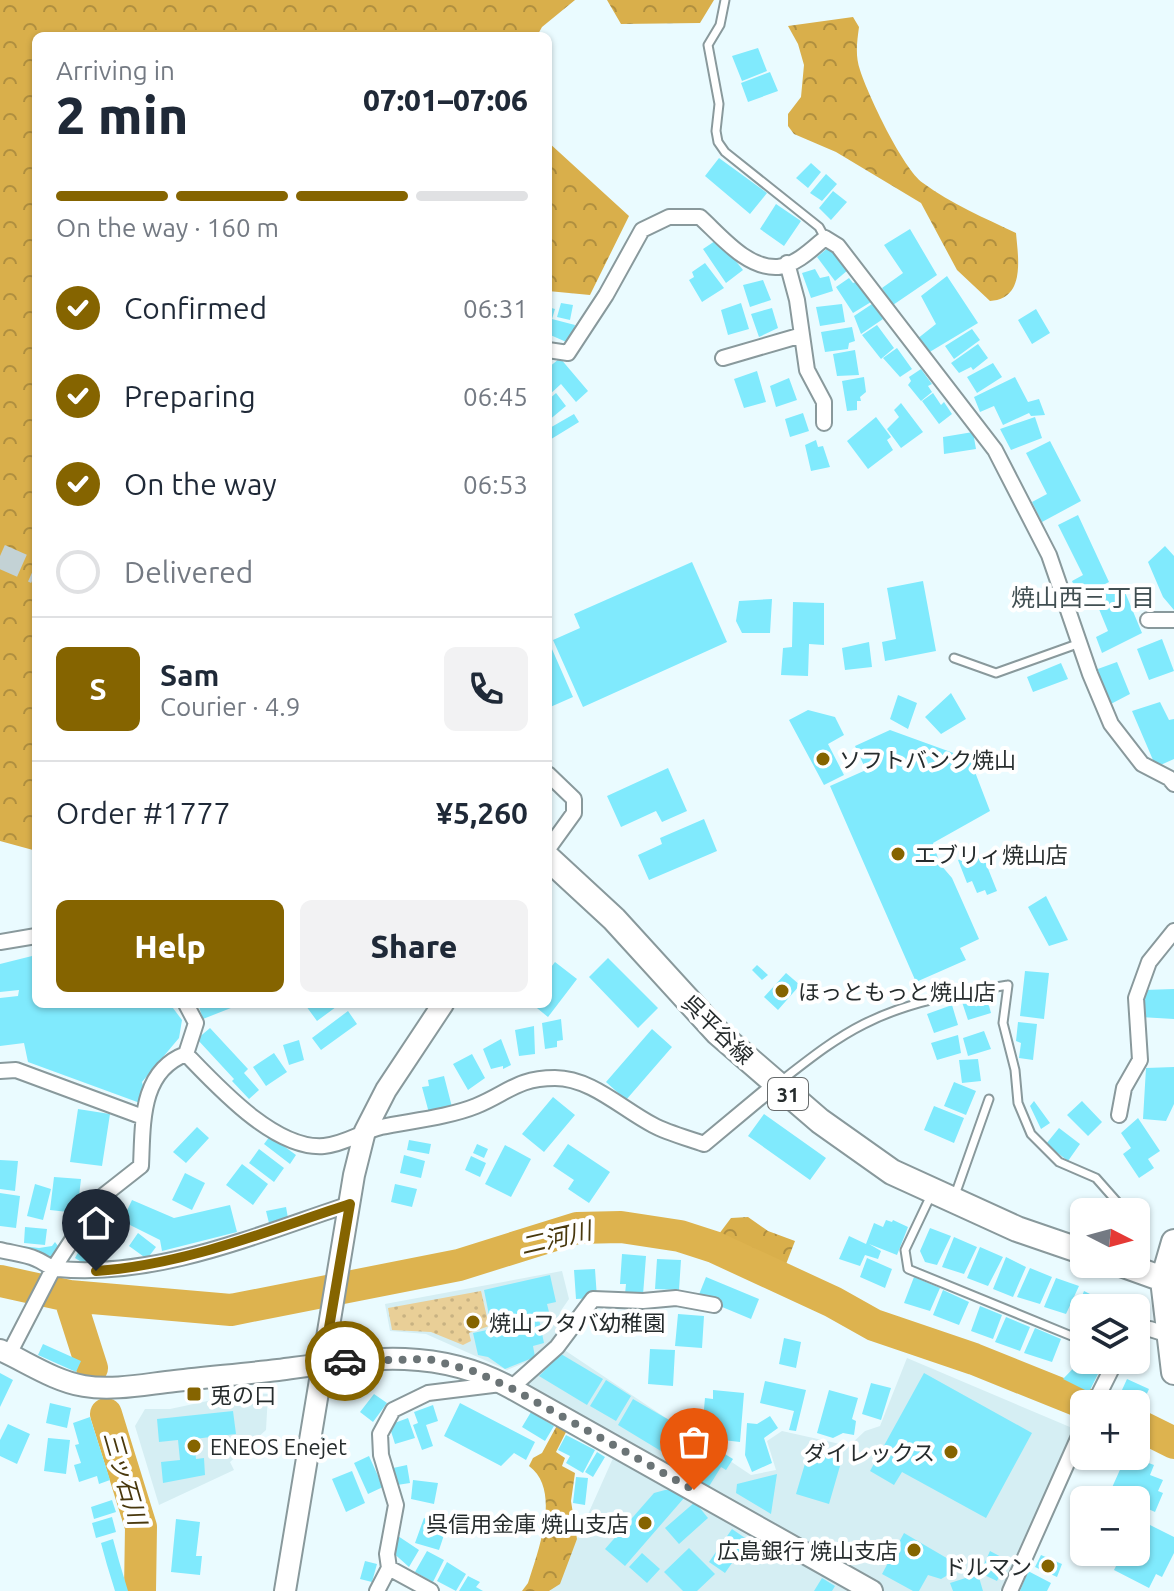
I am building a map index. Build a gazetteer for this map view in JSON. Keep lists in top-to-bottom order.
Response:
{
  "streets": {
    "main road": ["呉平谷線", "31"]
  },
  "districts": ["焼山西三丁目"],
  "water": ["二河川", "三ッ石川"],
  "places": {
    "other": [
      "ソフトバンク焼山",
      "エブリィ焼山店",
      "ほっともっと焼山店",
      "焼山フタバ幼稚園",
      "ENEOS Enejet",
      "ダイレックス",
      "呉信用金庫 焼山支店",
      "広島銀行 焼山支店",
      "ドルマン"
    ],
    "transit": ["兎の口"]
  },
  "north": "right",
  "page": {
    "heading": ["2 min", "Arriving in", "07:01–07:06"],
    "panel": [
      "Sam",
      "Courier · 4.9",
      "Order #1777",
      "¥5,260"
    ],
    "bar": "On the way · 160 m",
    "list": [
      ["Confirmed", "06:31"],
      ["Preparing", "06:45"],
      ["On the way", "06:53"],
      "Delivered"
    ],
    "round": "S",
    "buttons": ["Help", "Share"],
    "map_buttons": ["+", "−"]
  }
}
